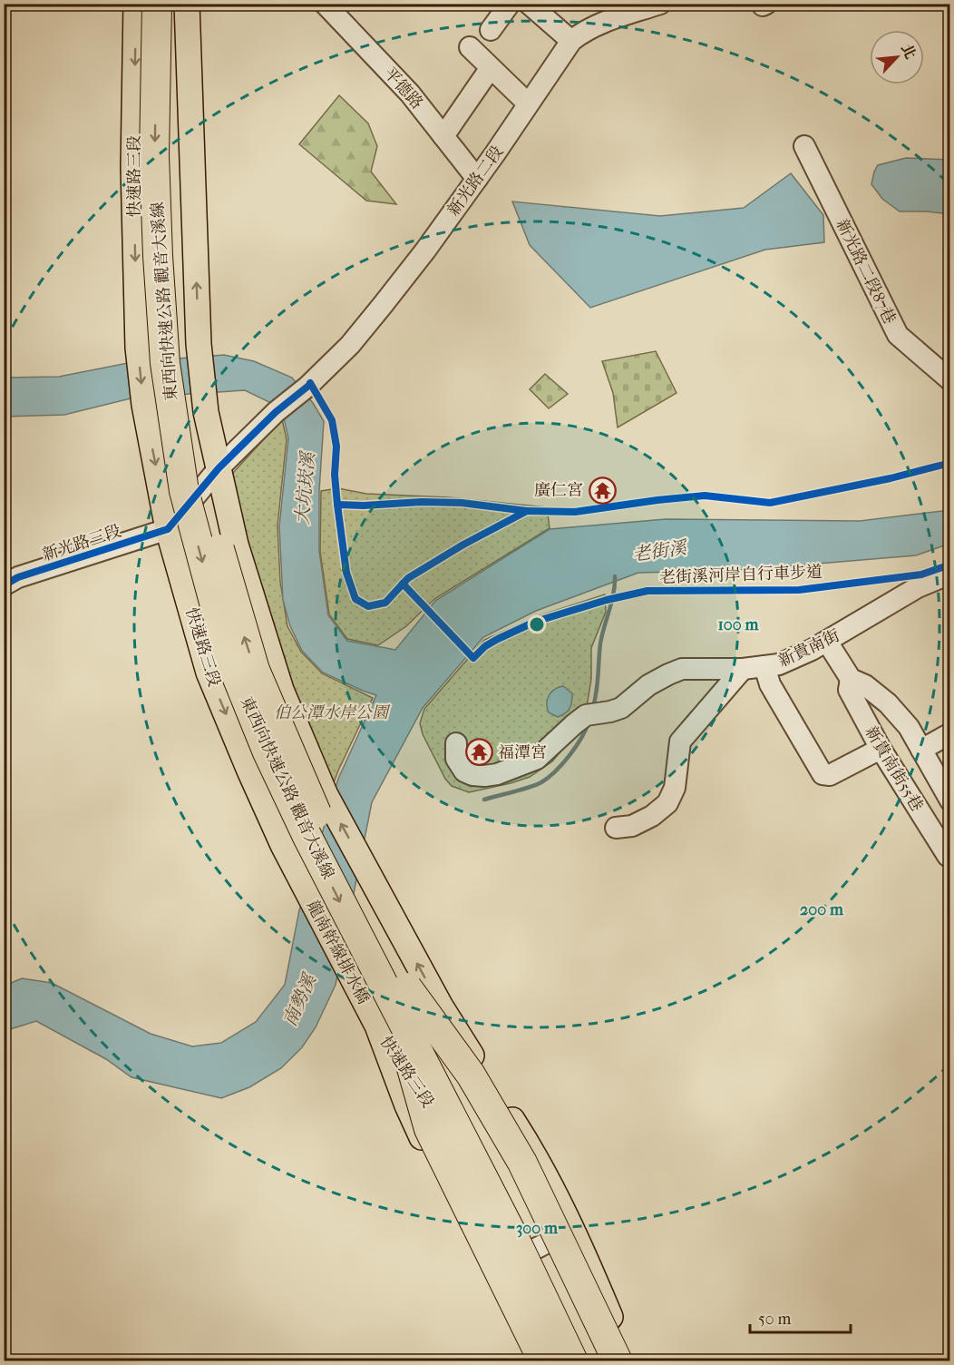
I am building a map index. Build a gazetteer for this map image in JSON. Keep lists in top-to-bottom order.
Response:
{
  "streets": {
    "highway": ["東西向快速公路 觀音大溪線"],
    "main road": ["快速路三段", "龍南幹線排水橋"],
    "street": [
      "平德路",
      "新光路二段",
      "新光路二段87巷",
      "新光路三段",
      "新貴南街",
      "新貴南街55巷"
    ],
    "cycle path": ["老街溪河岸自行車步道"]
  },
  "crossings": [
    ["平德路", "新光路二段"],
    ["快速路三段", "新光路二段"],
    ["快速路三段", "新光路三段"],
    ["快速路三段", "龍南幹線排水橋"],
    ["新光路二段", "新光路三段"]
  ],
  "water": ["大坑崁溪", "老街溪", "南勢溪"],
  "parks": ["伯公潭水岸公園"],
  "places": {
    "temple": ["廣仁宮", "福潭宮"]
  },
  "scale_bar": "50 m",
  "north": "top right",
  "rings": ["100 m", "200 m", "300 m"]
}
